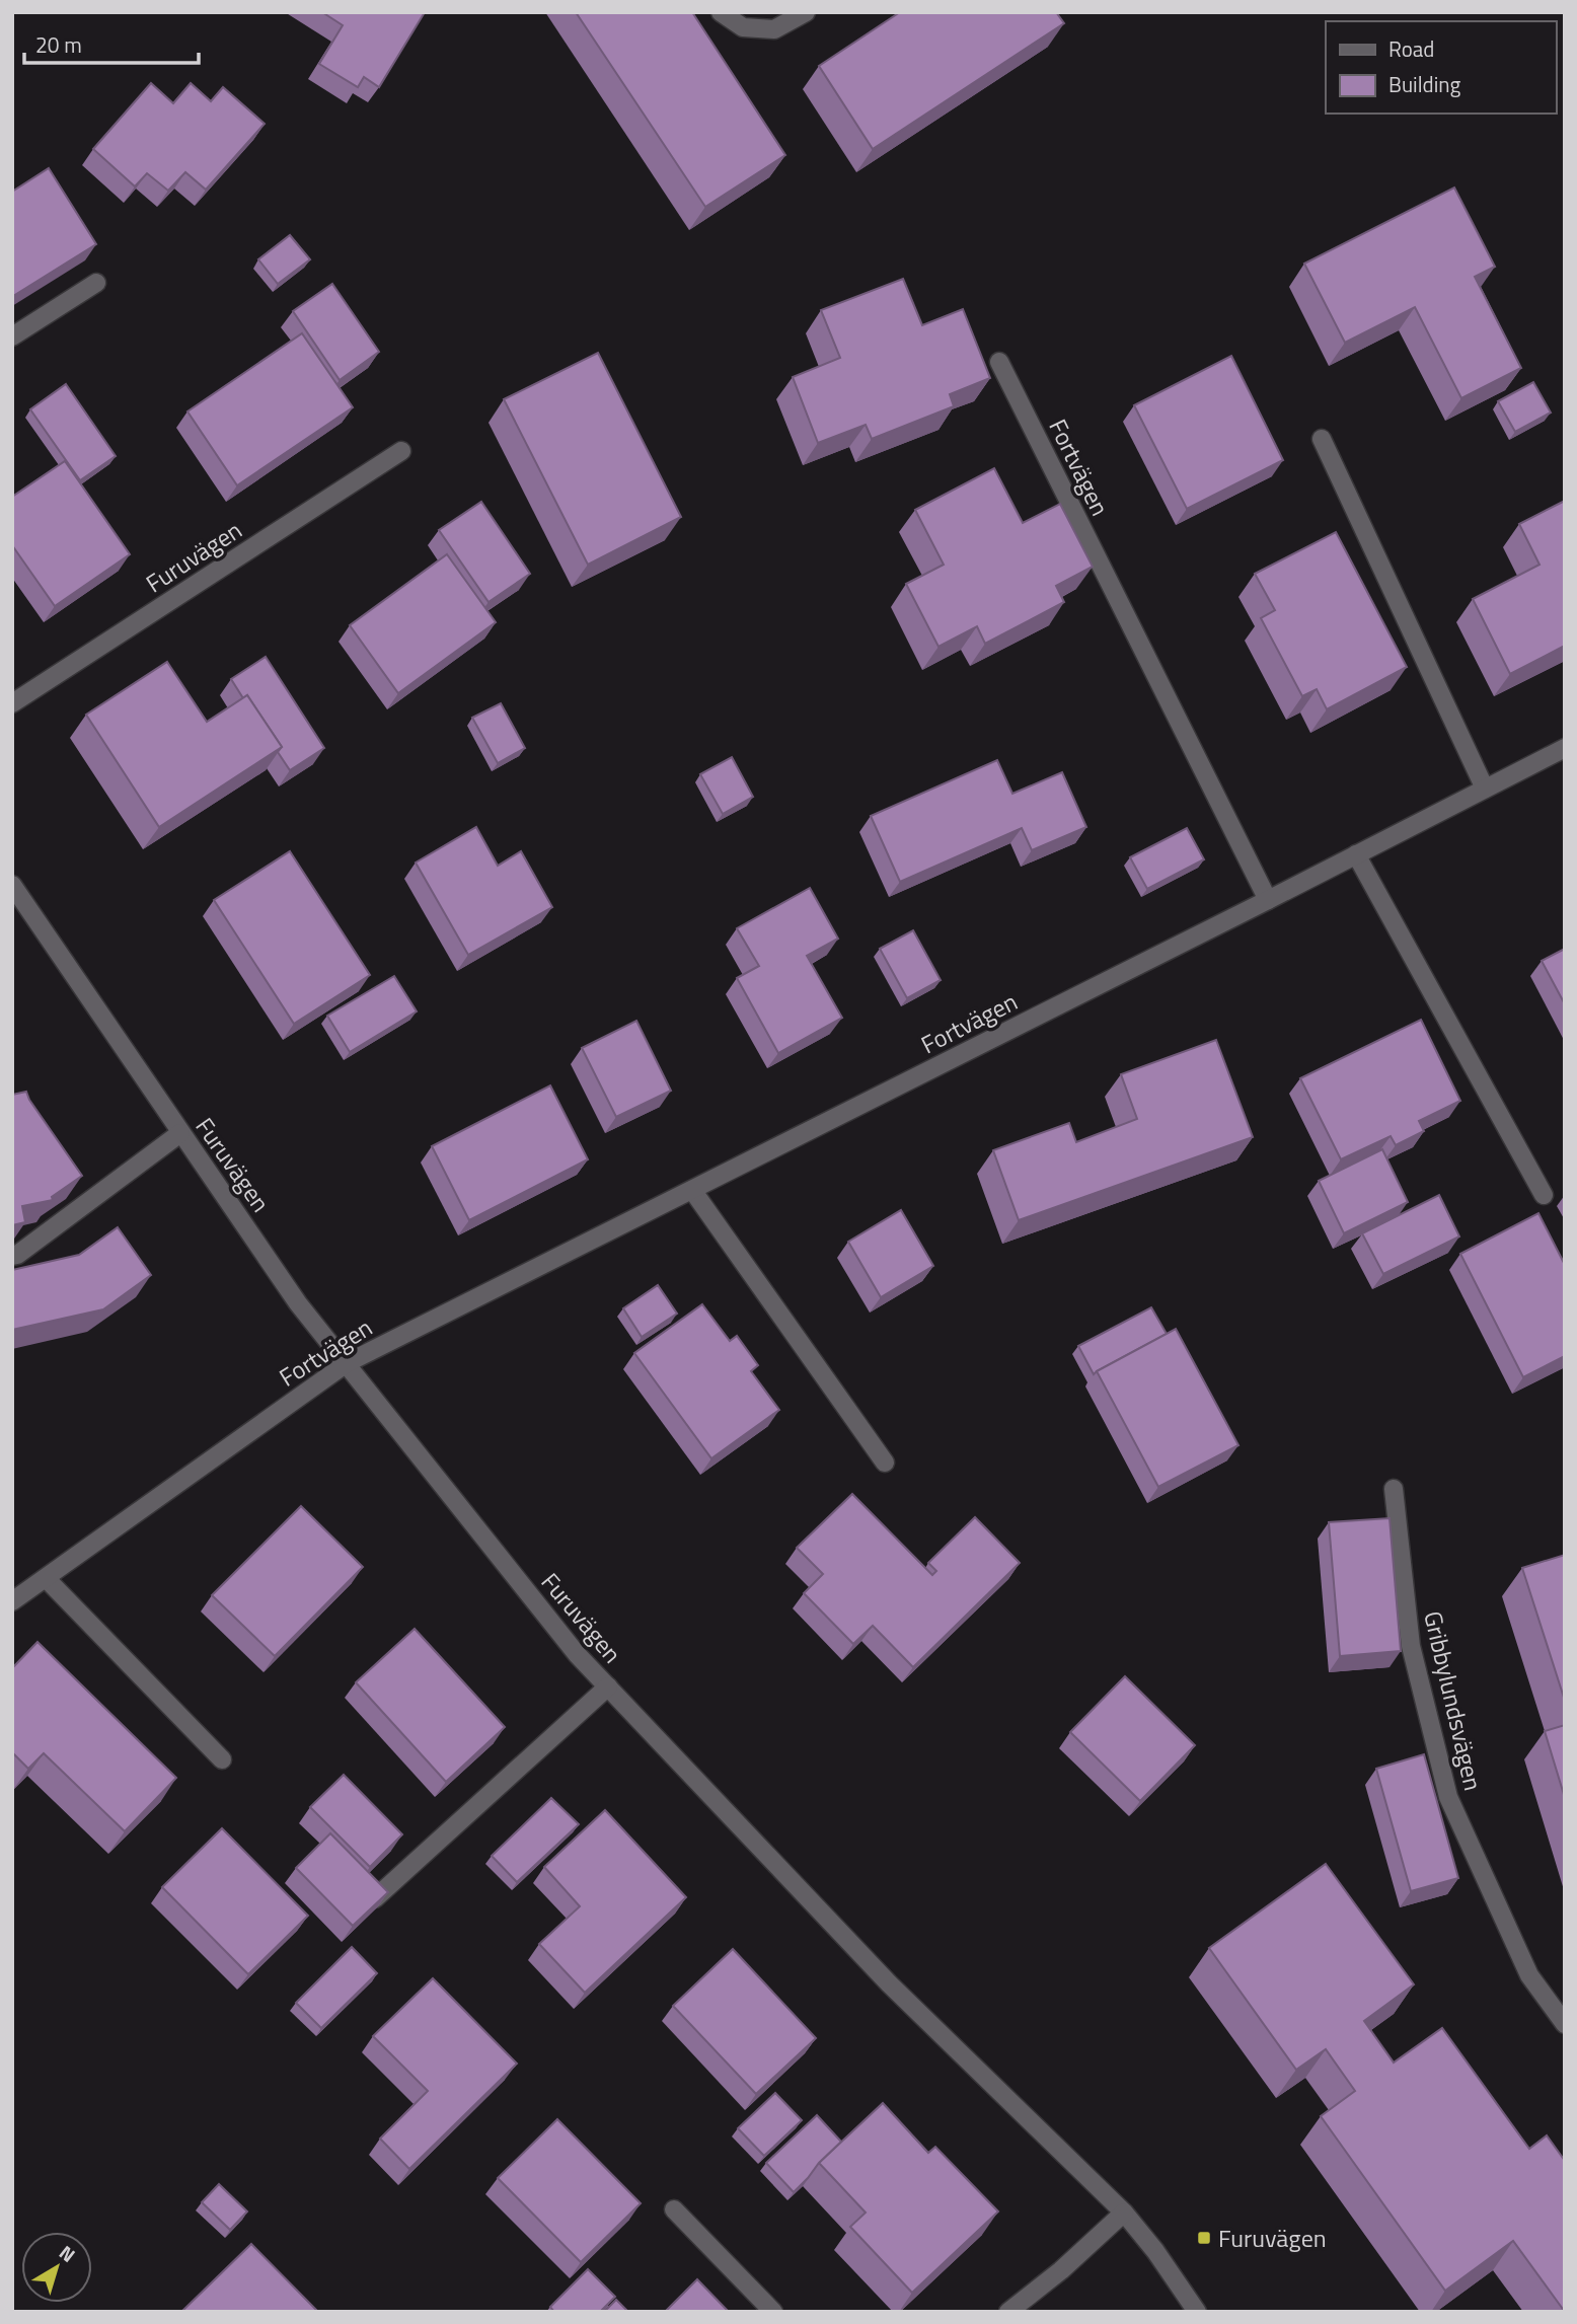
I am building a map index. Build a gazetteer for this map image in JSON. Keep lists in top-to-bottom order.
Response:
{
  "streets": {
    "street": ["Fortvägen", "Furuvägen", "Gribbylundsvägen"]
  },
  "crossings": [
    ["Fortvägen", "Furuvägen"]
  ],
  "places": {
    "transit": ["Furuvägen"]
  },
  "legend": ["Road", "Building"],
  "scale_bar": "20 m",
  "north": "top right"
}
